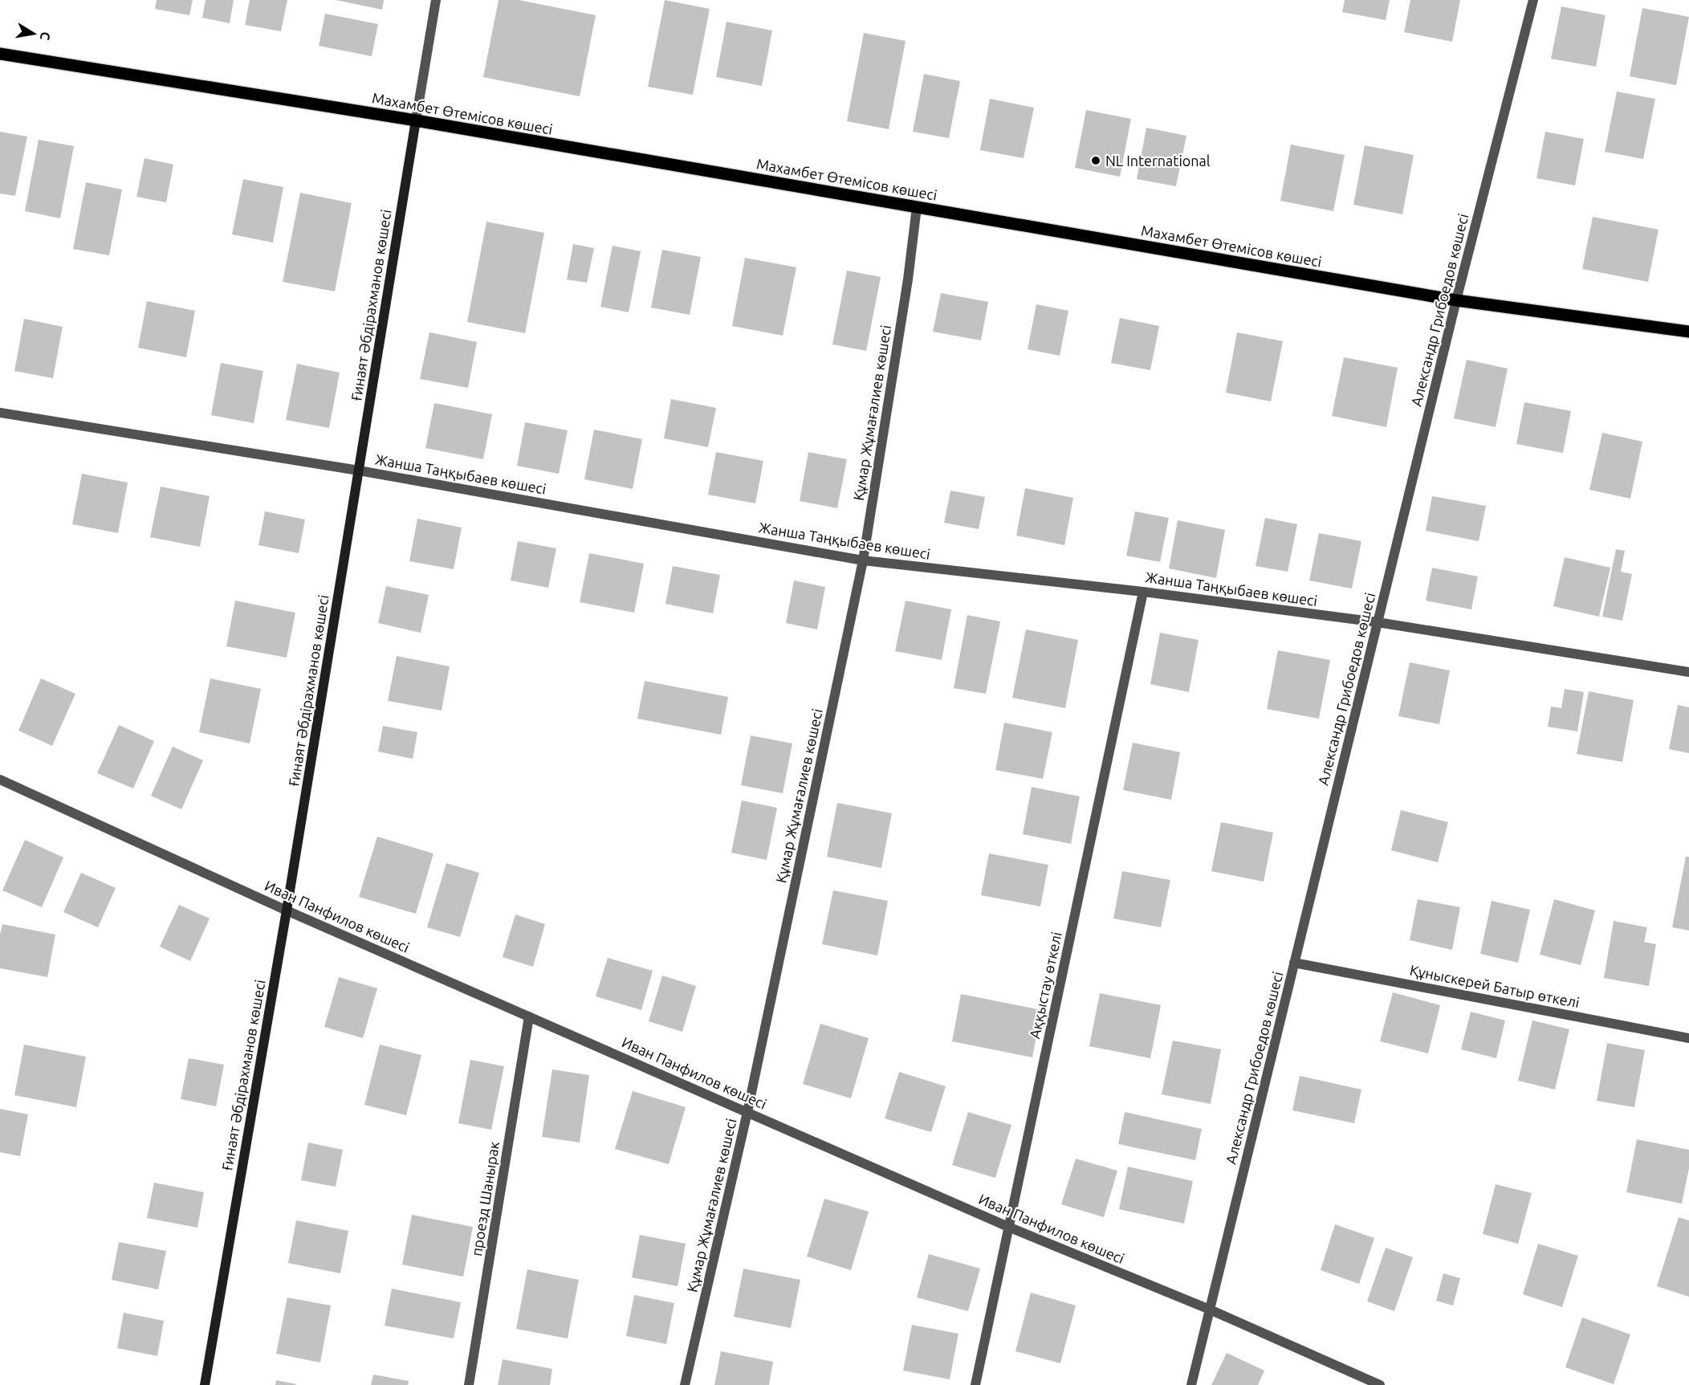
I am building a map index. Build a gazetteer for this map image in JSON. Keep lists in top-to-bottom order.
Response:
{
  "streets": {
    "main road": ["Махамбет Өтемісов көшесі"],
    "street": [
      "Ғинаят Әбдірахманов көшесі",
      "Александр Грибоедов көшесі",
      "Құмар Жұмағалиев көшесі",
      "Жанша Таңқыбаев көшесі",
      "Иван Панфилов көшесі",
      "Аққыстау өткелі",
      "Құныскерей Батыр өткелі",
      "проезд Шанырак"
    ]
  },
  "crossings": [
    ["Махамбет Өтемісов көшесі", "Ғинаят Әбдірахманов көшесі"],
    ["Махамбет Өтемісов көшесі", "Александр Грибоедов көшесі"],
    ["Махамбет Өтемісов көшесі", "Құмар Жұмағалиев көшесі"],
    ["Ғинаят Әбдірахманов көшесі", "Жанша Таңқыбаев көшесі"],
    ["Ғинаят Әбдірахманов көшесі", "Иван Панфилов көшесі"],
    ["Александр Грибоедов көшесі", "Жанша Таңқыбаев көшесі"],
    ["Александр Грибоедов көшесі", "Иван Панфилов көшесі"],
    ["Александр Грибоедов көшесі", "Құныскерей Батыр өткелі"],
    ["Құмар Жұмағалиев көшесі", "Жанша Таңқыбаев көшесі"],
    ["Құмар Жұмағалиев көшесі", "Иван Панфилов көшесі"],
    ["Жанша Таңқыбаев көшесі", "Аққыстау өткелі"],
    ["Иван Панфилов көшесі", "Аққыстау өткелі"],
    ["Иван Панфилов көшесі", "проезд Шанырак"]
  ],
  "places": ["NL International"],
  "north": "right"
}
